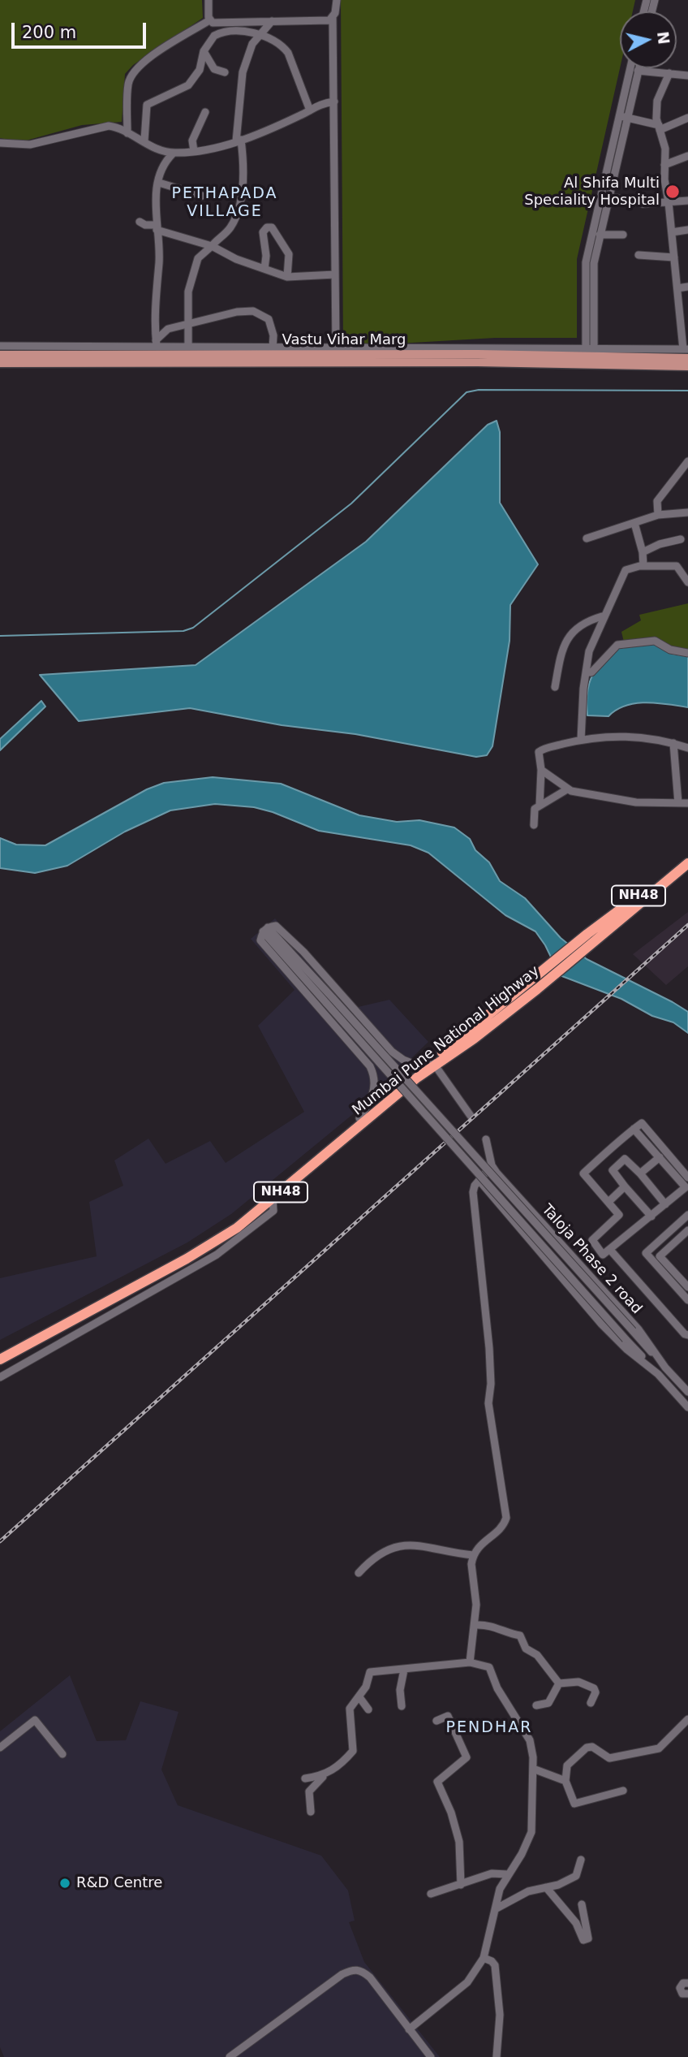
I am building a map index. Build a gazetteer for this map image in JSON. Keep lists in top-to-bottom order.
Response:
{
  "streets": {
    "highway": ["NH48", "Mumbai Pune National Highway"],
    "main road": ["Vastu Vihar Marg"],
    "street": ["Taloja Phase 2 road"]
  },
  "crossings": [
    ["NH48", "Mumbai Pune National Highway"]
  ],
  "districts": ["PETHAPADA VILLAGE", "PENDHAR"],
  "places": ["Al Shifa Multi Speciality Hospital", "R&D Centre"],
  "scale_bar": "200 m",
  "north": "right"
}
